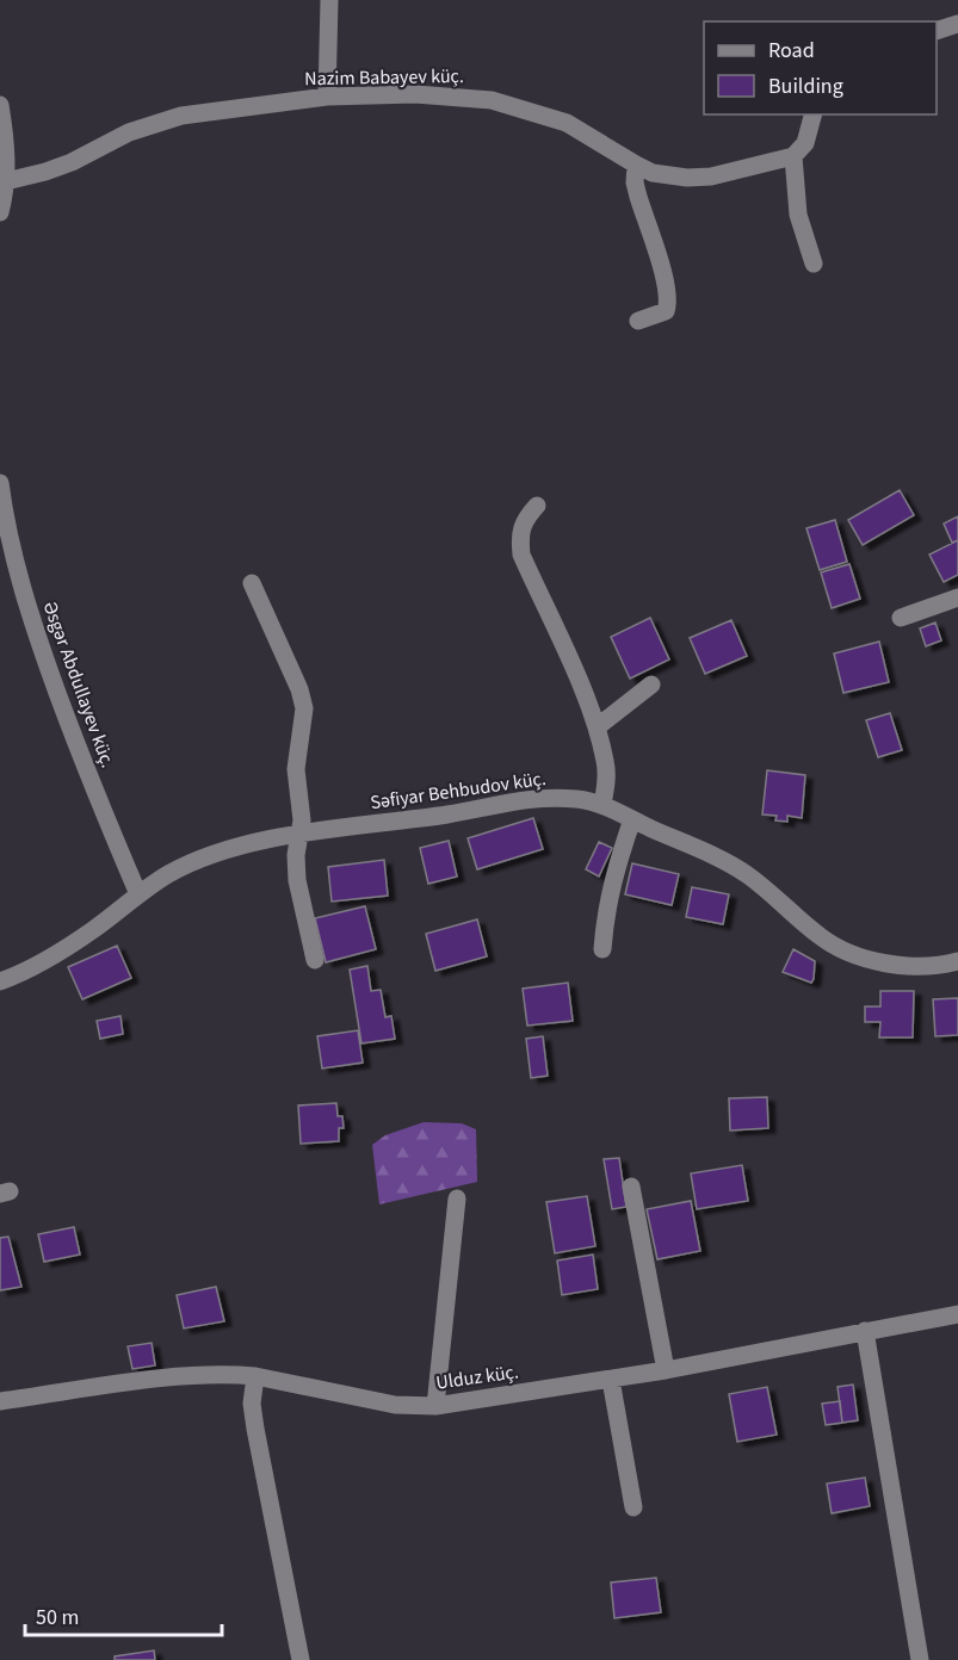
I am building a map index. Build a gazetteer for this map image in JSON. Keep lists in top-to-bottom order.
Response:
{
  "streets": {
    "street": [
      "Nazim Babayev küç.",
      "Əsgər Abdullayev küç.",
      "Səfiyar Behbudov küç.",
      "Ulduz küç."
    ]
  },
  "crossings": [
    ["Əsgər Abdullayev küç.", "Səfiyar Behbudov küç."]
  ],
  "legend": ["Road", "Building"],
  "scale_bar": "50 m"
}
